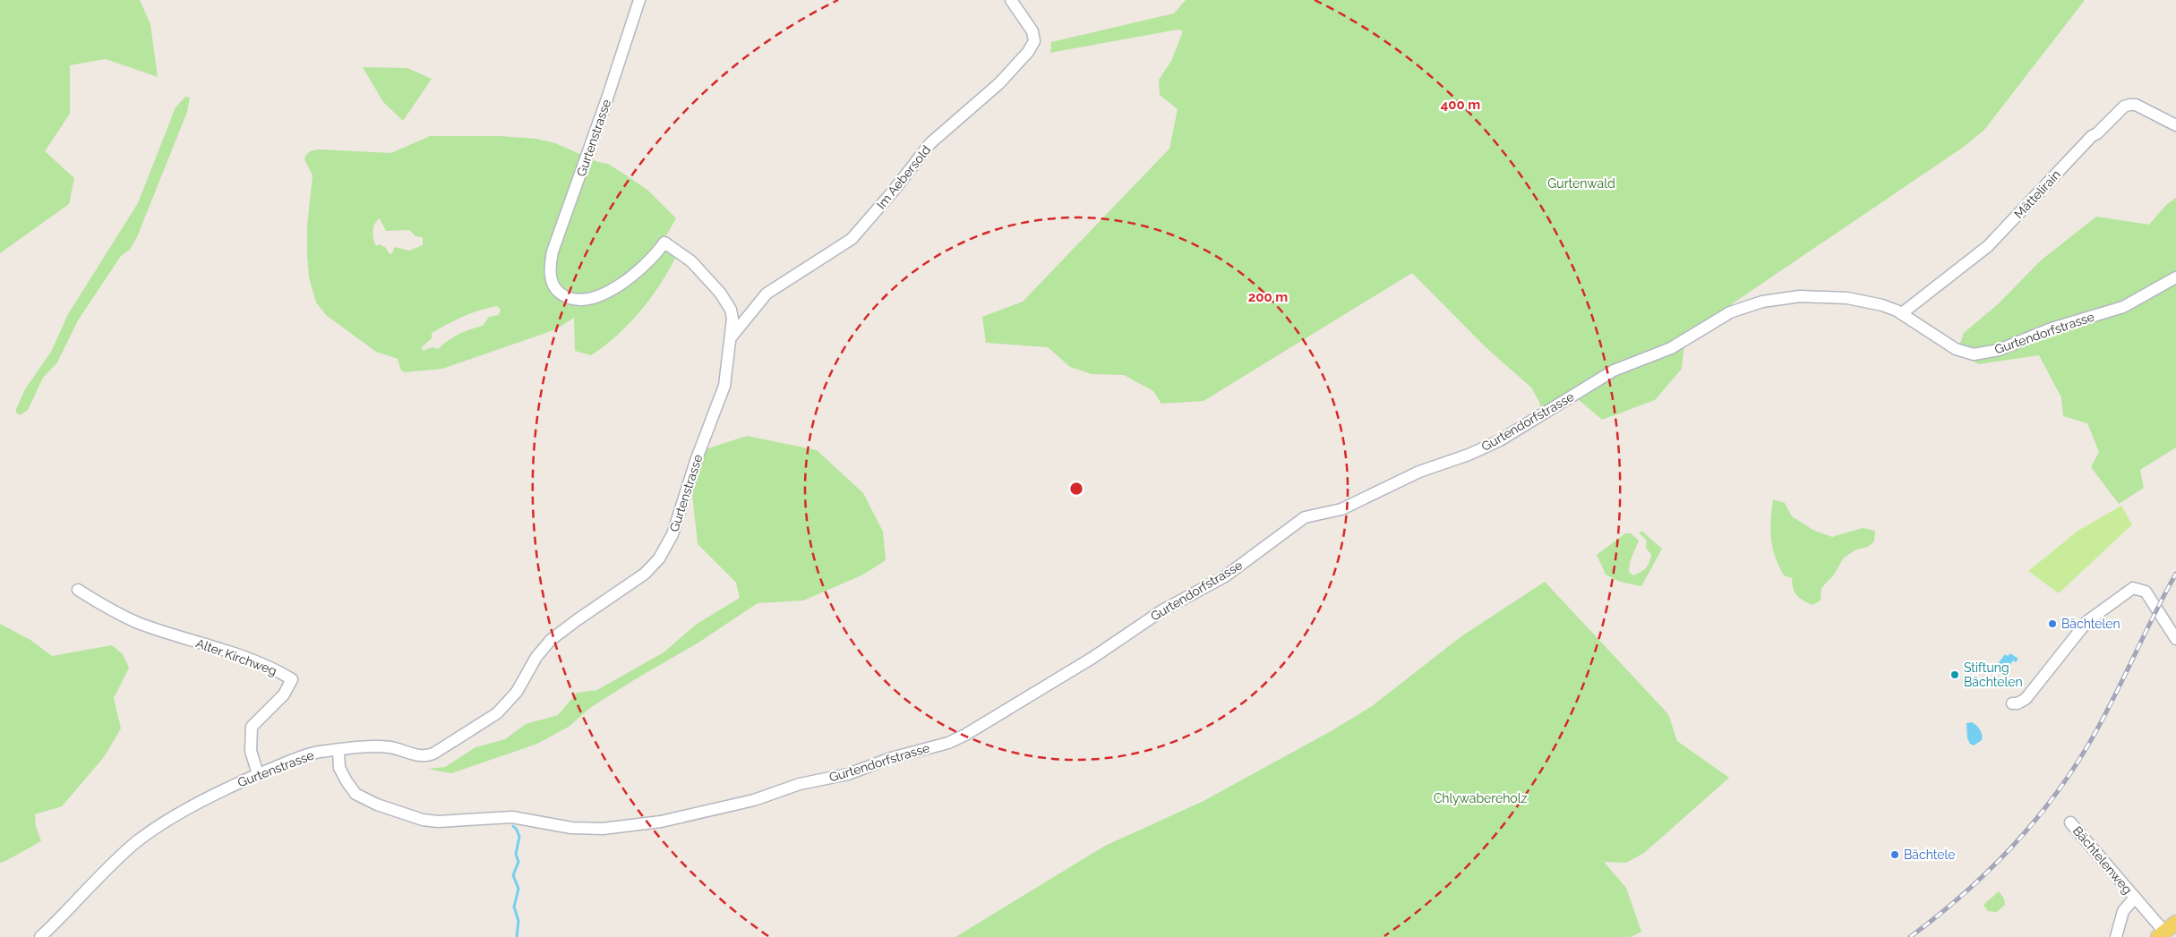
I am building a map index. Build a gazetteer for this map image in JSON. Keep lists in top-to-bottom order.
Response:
{
  "streets": {
    "street": [
      "Gurtenstrasse",
      "Im Aebersold",
      "Mättelirain",
      "Gurtendorfstrasse",
      "Alter Kirchweg",
      "Bächtelenweg"
    ]
  },
  "crossings": [
    ["Gurtenstrasse", "Im Aebersold"],
    ["Gurtenstrasse", "Gurtendorfstrasse"],
    ["Gurtenstrasse", "Alter Kirchweg"],
    ["Mättelirain", "Gurtendorfstrasse"]
  ],
  "parks": ["Gurtenwald", "Chlywabereholz"],
  "places": ["Bächtelen", "Stiftung Bächtelen", "Bächtele"],
  "rings": ["400 m", "200 m"]
}
